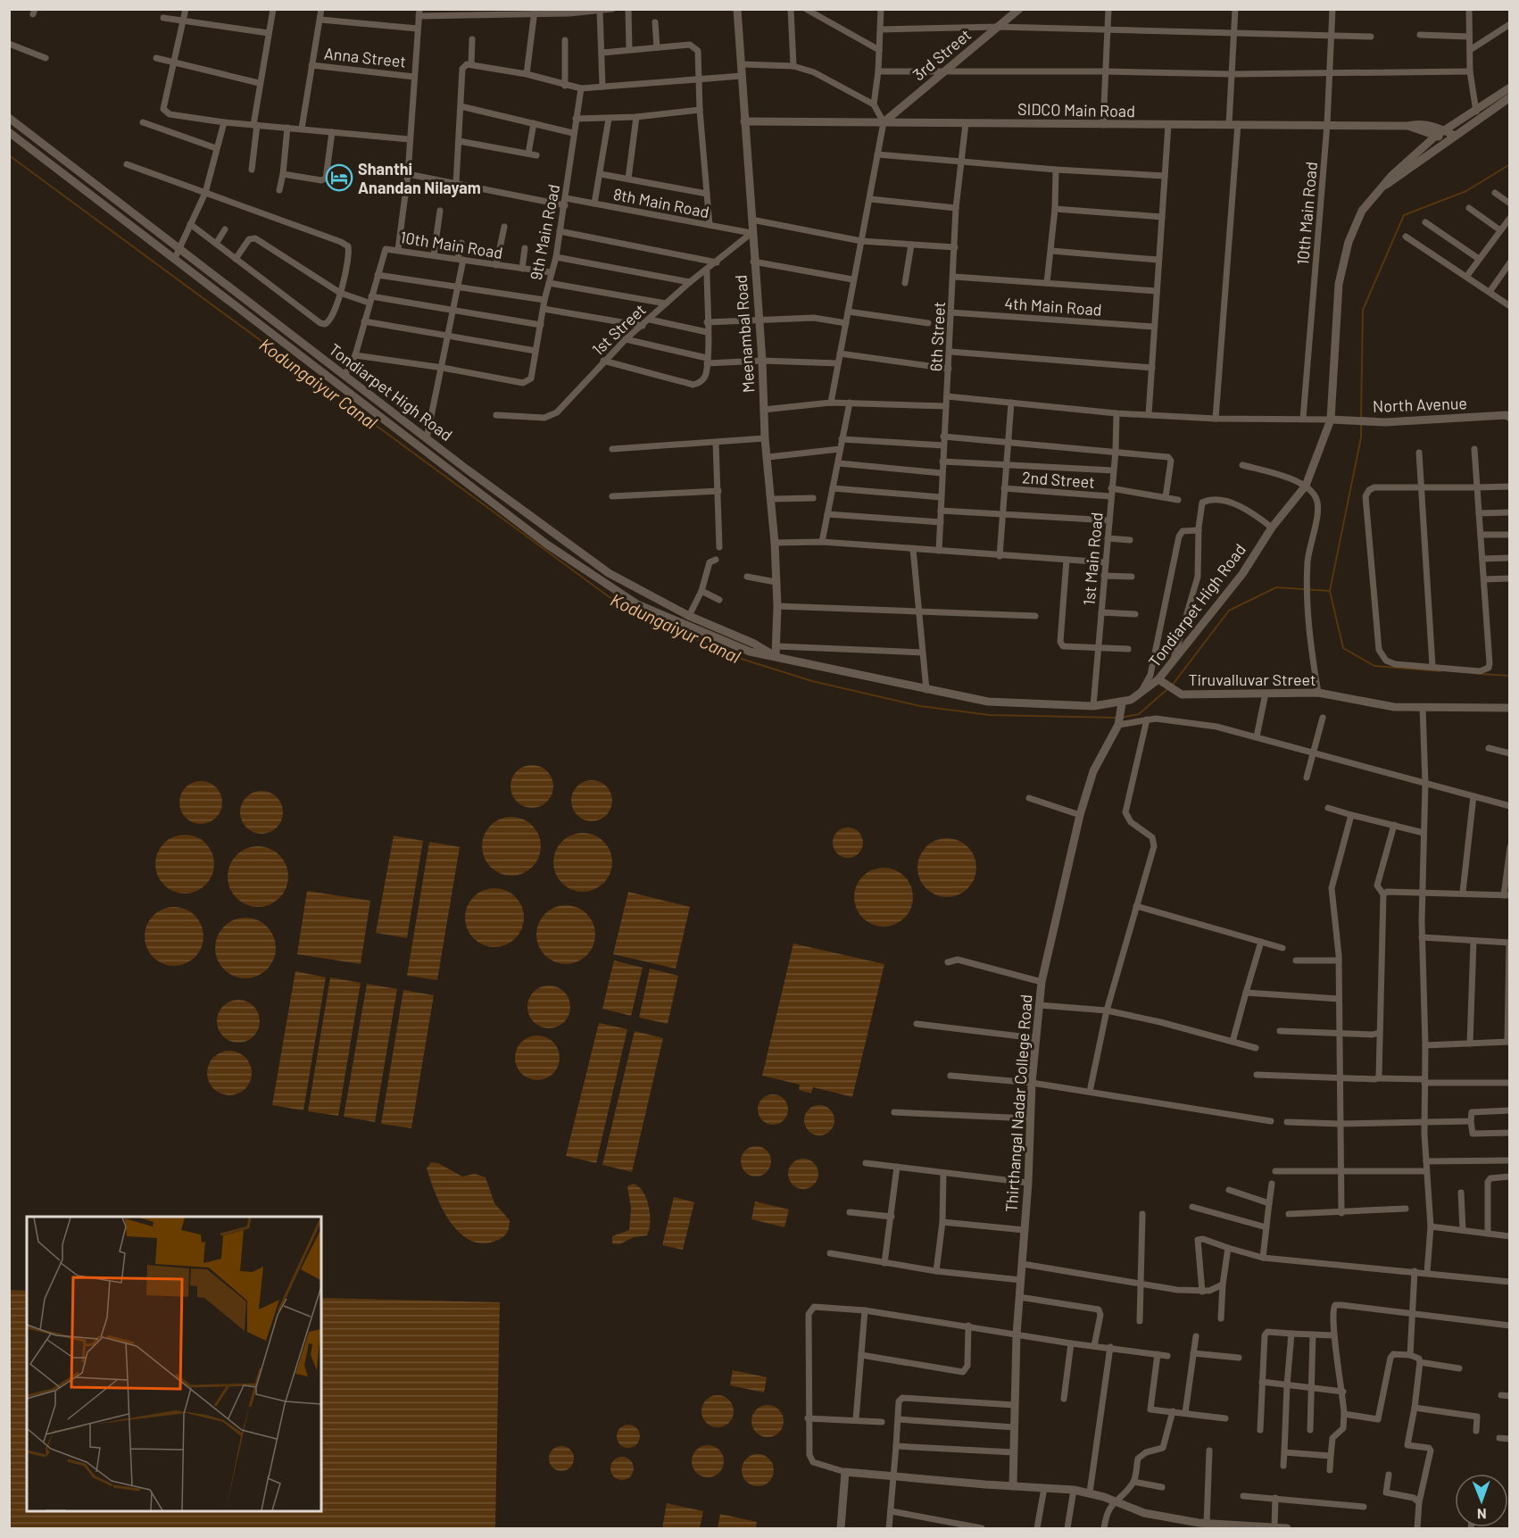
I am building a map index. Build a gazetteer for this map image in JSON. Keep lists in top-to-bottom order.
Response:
{
  "streets": {
    "main road": [
      "3rd Street",
      "SIDCO Main Road",
      "Meenambal Road",
      "Tondiarpet High Road",
      "North Avenue",
      "Tiruvalluvar Street",
      "Thirthangal Nadar College Road"
    ],
    "street": [
      "Anna Street",
      "8th Main Road",
      "10th Main Road",
      "9th Main Road",
      "4th Main Road",
      "1st Street",
      "6th Street",
      "2nd Street",
      "1st Main Road"
    ]
  },
  "crossings": [
    ["3rd Street", "SIDCO Main Road"],
    ["SIDCO Main Road", "10th Main Road"],
    ["SIDCO Main Road", "Meenambal Road"],
    ["SIDCO Main Road", "6th Street"],
    ["SIDCO Main Road", "Tondiarpet High Road"],
    ["8th Main Road", "9th Main Road"],
    ["8th Main Road", "1st Street"],
    ["8th Main Road", "Meenambal Road"],
    ["10th Main Road", "9th Main Road"],
    ["10th Main Road", "Tondiarpet High Road"],
    ["4th Main Road", "6th Street"],
    ["1st Street", "Meenambal Road"],
    ["Meenambal Road", "Tondiarpet High Road"],
    ["Tondiarpet High Road", "North Avenue"],
    ["Tondiarpet High Road", "1st Main Road"],
    ["Tondiarpet High Road", "Tiruvalluvar Street"],
    ["Tondiarpet High Road", "Thirthangal Nadar College Road"],
    ["2nd Street", "1st Main Road"]
  ],
  "water": ["Kodungaiyur Canal"],
  "places": {
    "hotel": ["Shanthi Anandan Nilayam"]
  },
  "north": "bottom"
}
